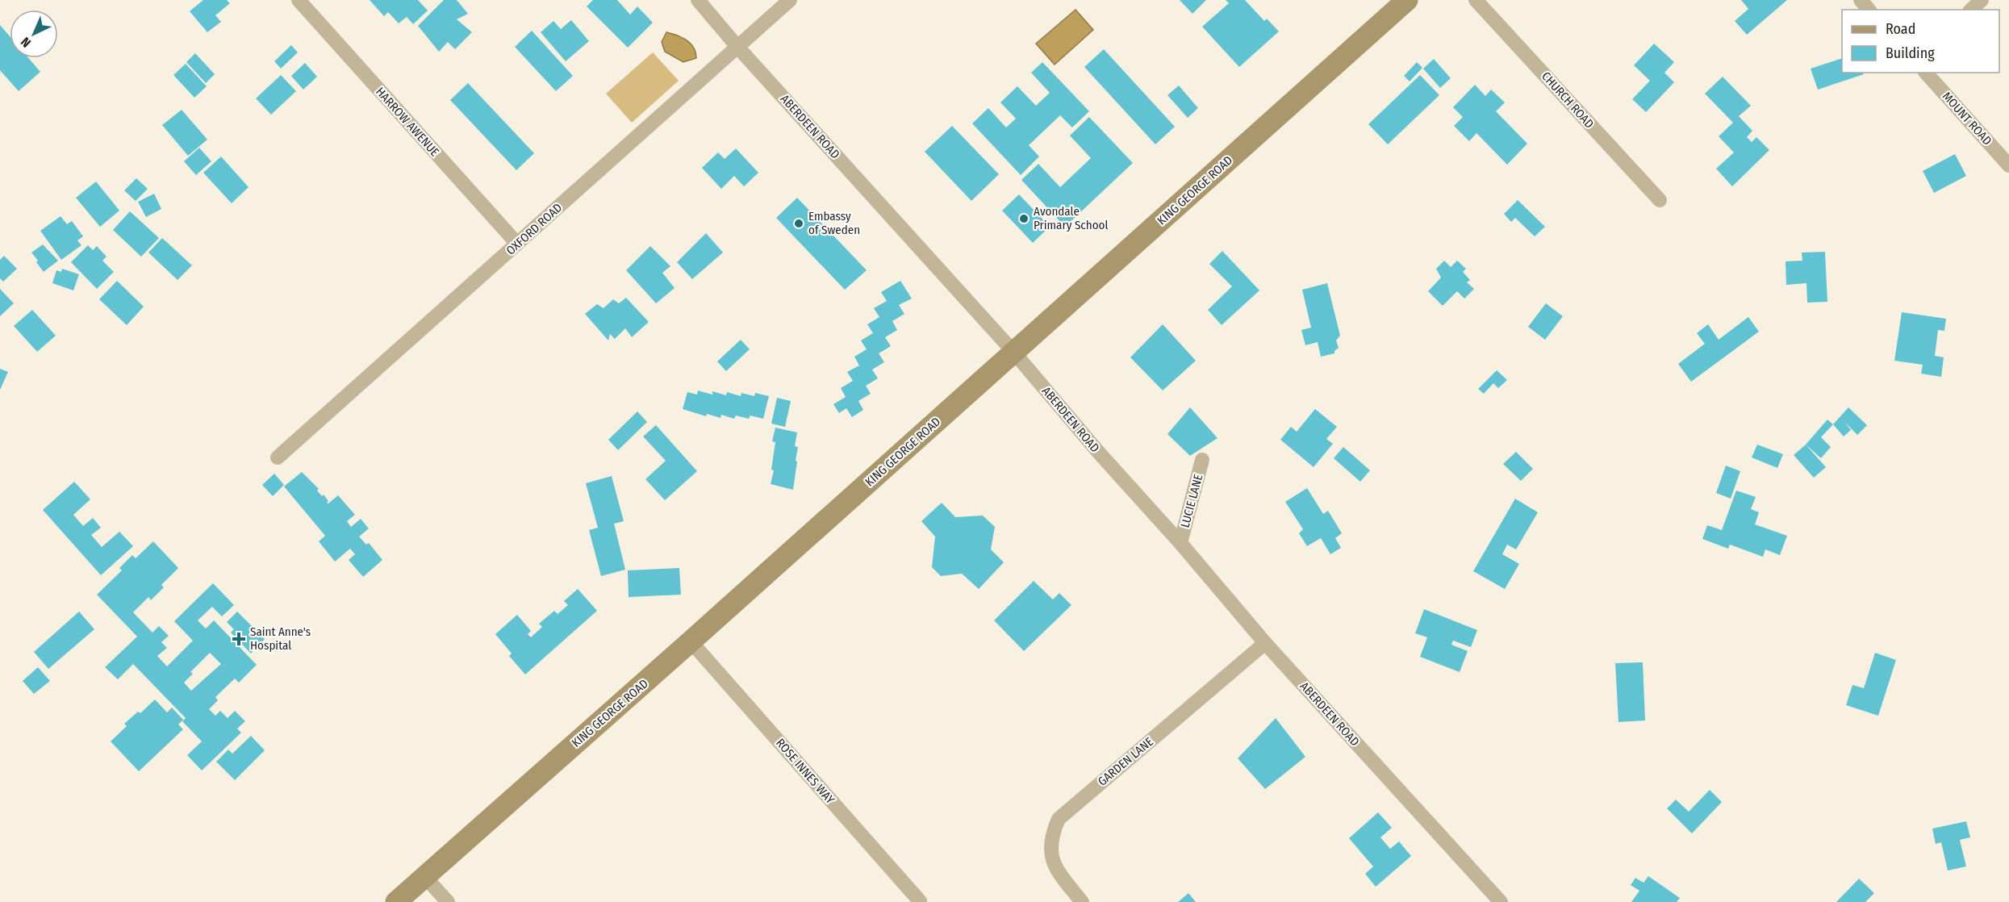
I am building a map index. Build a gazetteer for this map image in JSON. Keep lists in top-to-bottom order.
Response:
{
  "streets": {
    "main road": ["KING GEORGE ROAD"],
    "street": [
      "CHURCH ROAD",
      "MOUNT ROAD",
      "HARROW AWENUE",
      "ABERDEEN ROAD",
      "OXFORD ROAD",
      "LUCIE LANE",
      "GARDEN LANE",
      "ROSE INNES WAY"
    ]
  },
  "crossings": [
    ["HARROW AWENUE", "OXFORD ROAD"],
    ["ABERDEEN ROAD", "KING GEORGE ROAD"],
    ["ABERDEEN ROAD", "OXFORD ROAD"],
    ["ABERDEEN ROAD", "LUCIE LANE"],
    ["ABERDEEN ROAD", "GARDEN LANE"],
    ["KING GEORGE ROAD", "ROSE INNES WAY"]
  ],
  "places": {
    "other": ["Avondale Primary School", "Embassy of Sweden"],
    "health": ["Saint Anne's Hospital"]
  },
  "legend": ["Road", "Building"],
  "north": "bottom left"
}
